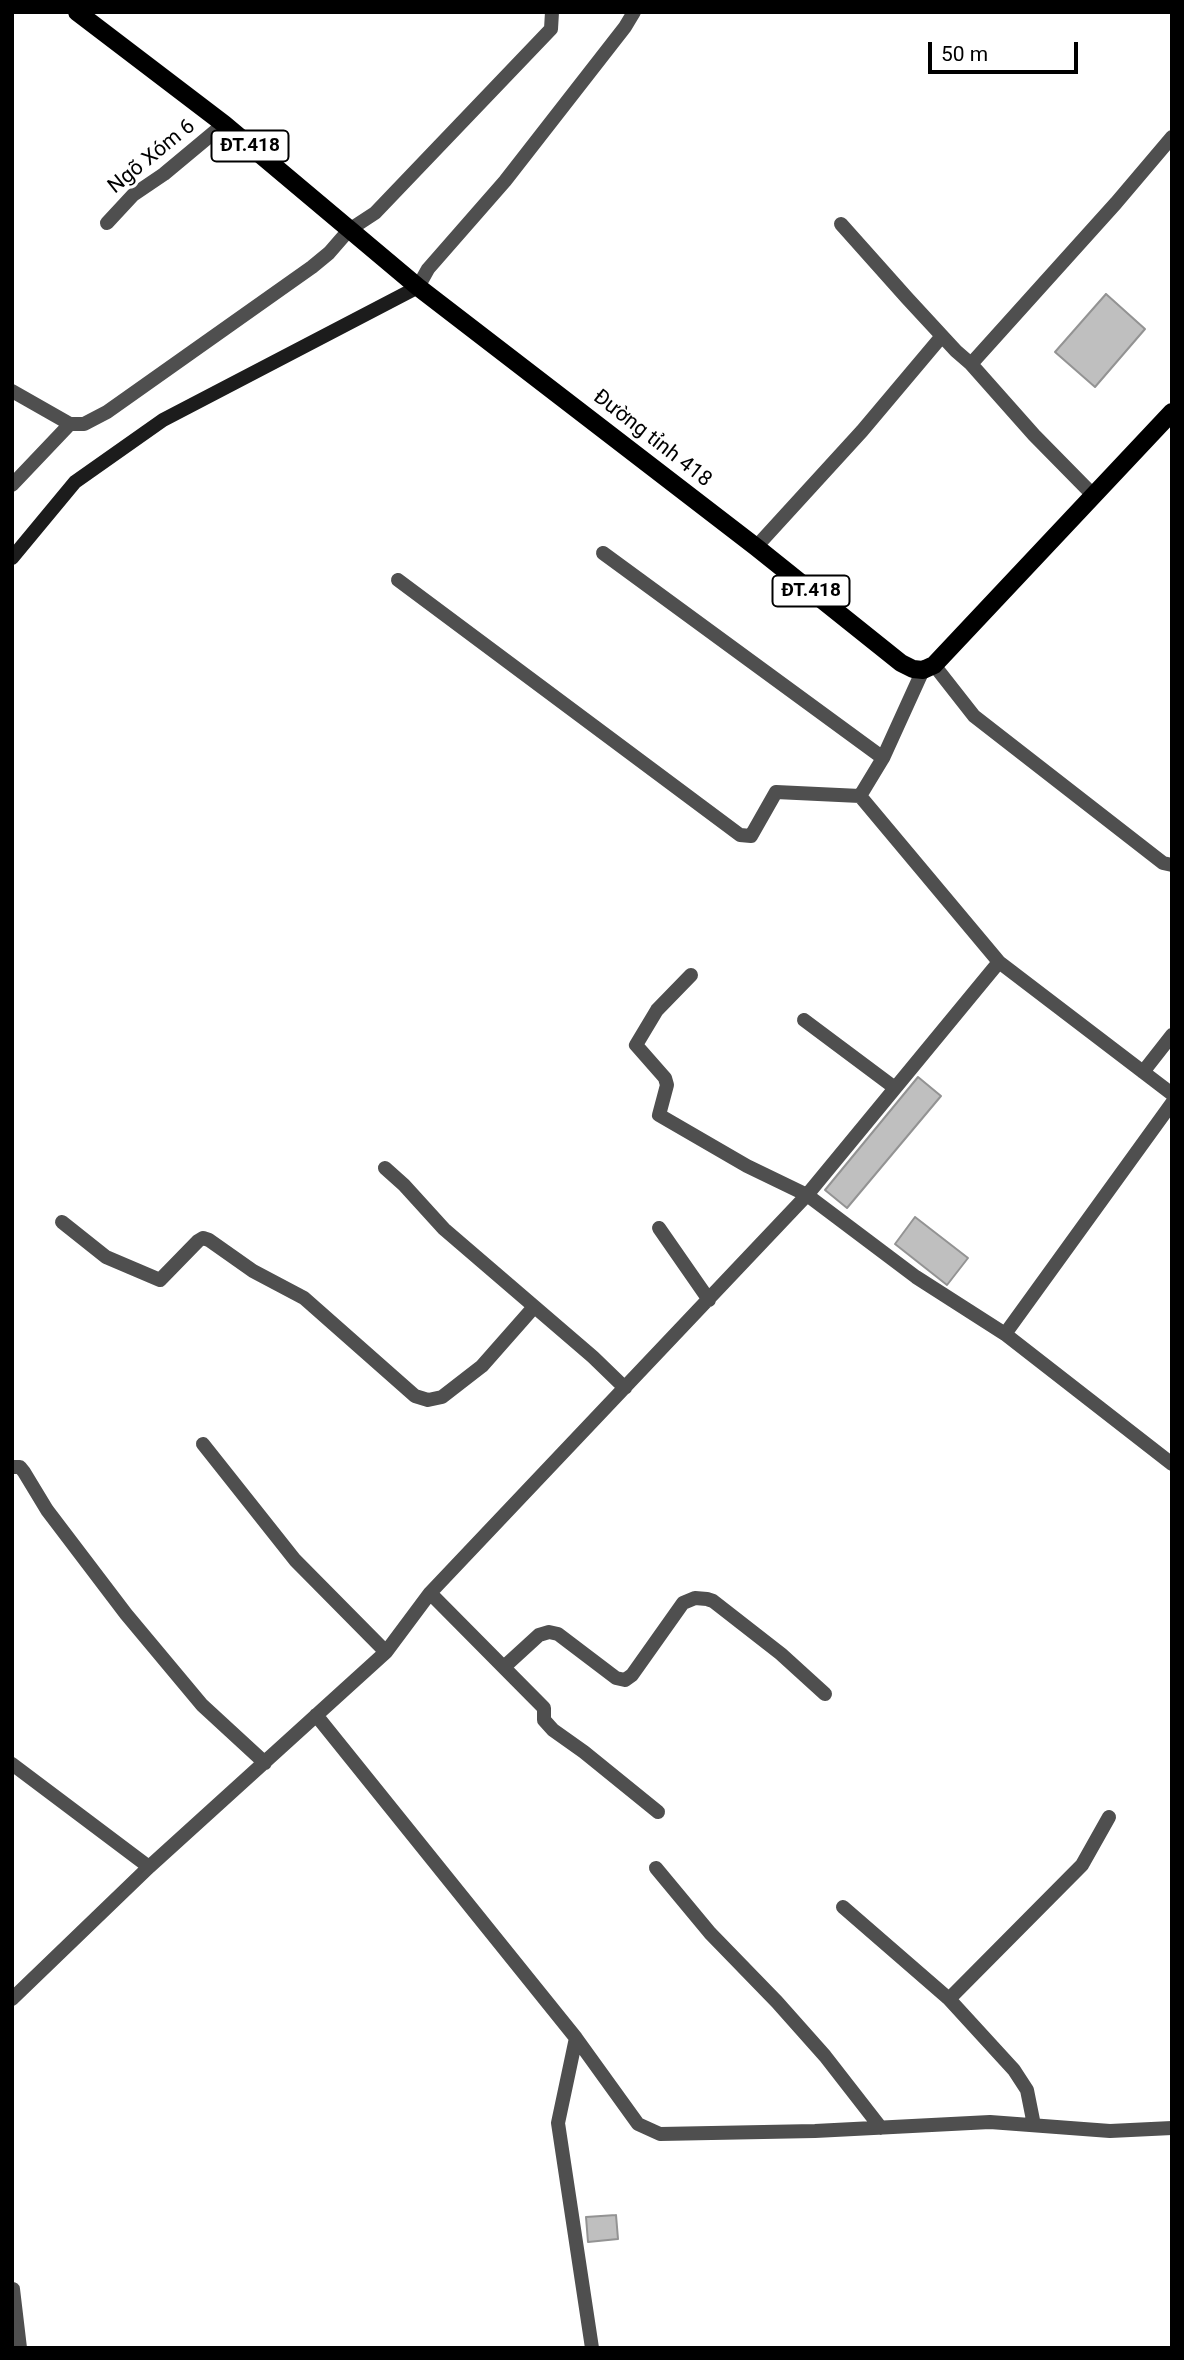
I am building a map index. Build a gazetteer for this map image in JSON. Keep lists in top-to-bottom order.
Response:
{
  "streets": {
    "main road": ["ĐT.418", "Đường tỉnh 418"],
    "street": ["Ngõ Xóm 6"]
  },
  "crossings": [
    ["Ngõ Xóm 6", "Đường tỉnh 418"]
  ],
  "scale_bar": "50 m"
}
